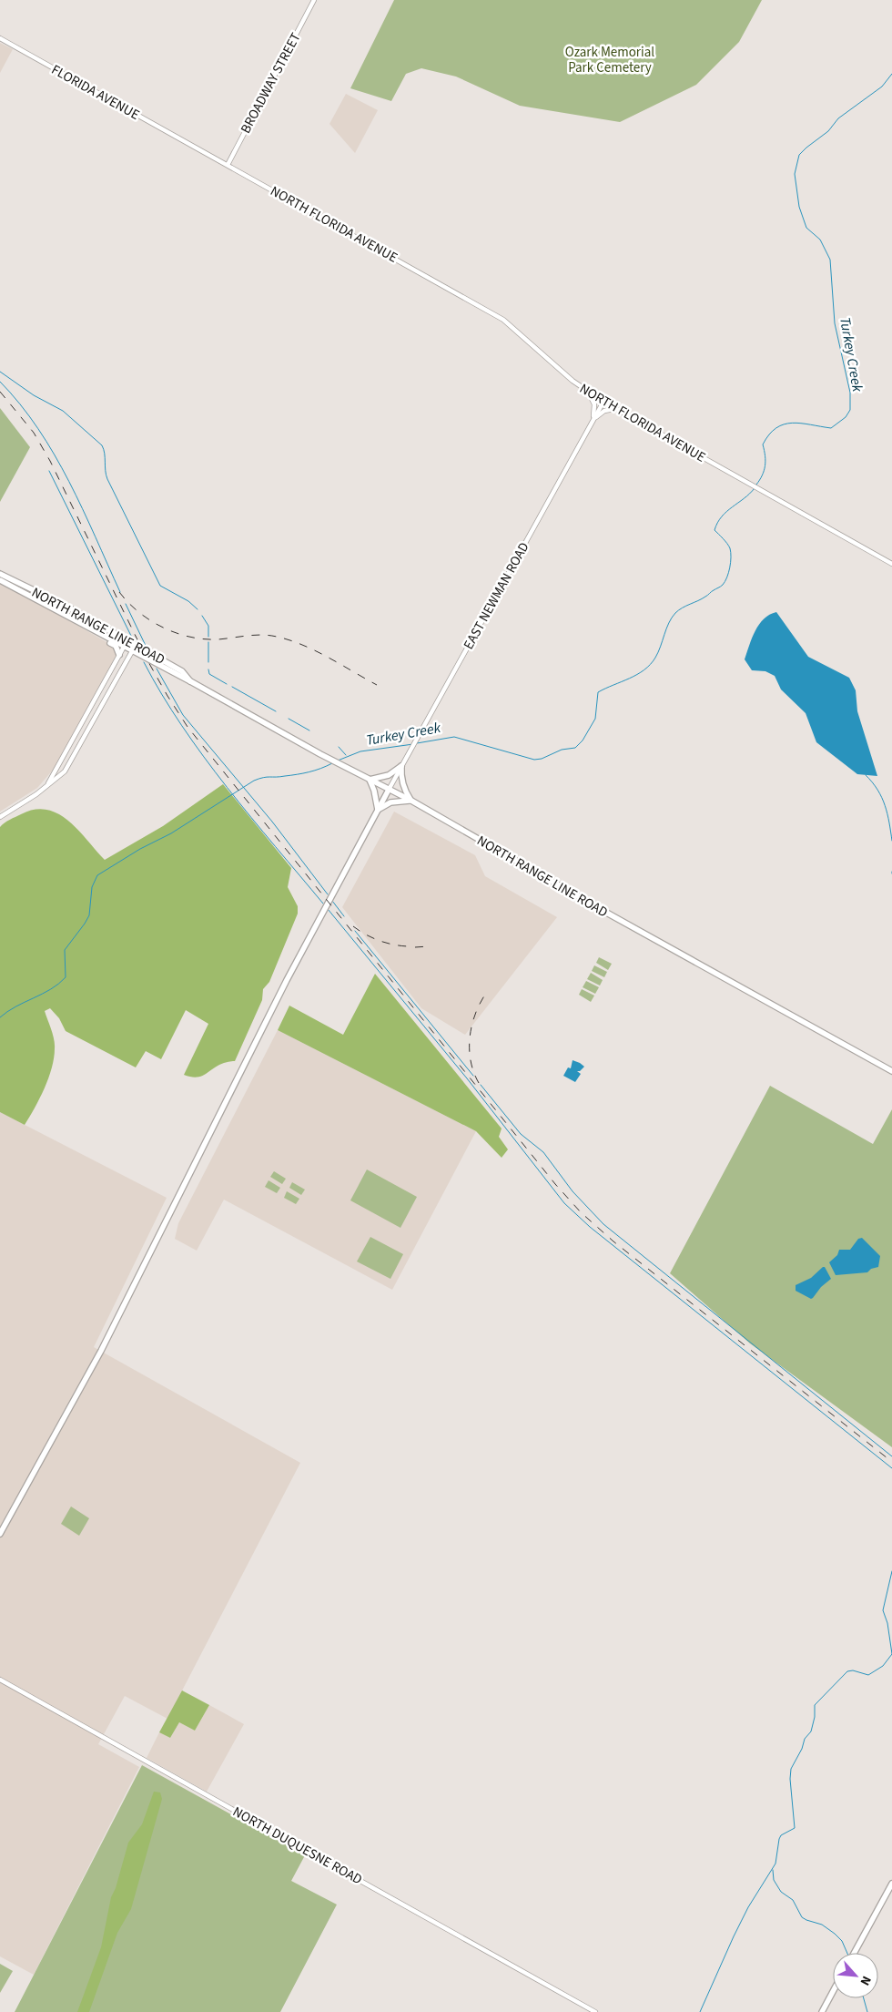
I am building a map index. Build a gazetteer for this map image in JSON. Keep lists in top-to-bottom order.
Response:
{
  "streets": {
    "main road": ["NORTH RANGE LINE ROAD"],
    "street": [
      "BROADWAY STREET",
      "FLORIDA AVENUE",
      "NORTH FLORIDA AVENUE",
      "EAST NEWMAN ROAD",
      "NORTH DUQUESNE ROAD"
    ]
  },
  "crossings": [
    ["BROADWAY STREET", "NORTH FLORIDA AVENUE"],
    ["FLORIDA AVENUE", "NORTH FLORIDA AVENUE"],
    ["NORTH FLORIDA AVENUE", "EAST NEWMAN ROAD"],
    ["EAST NEWMAN ROAD", "NORTH RANGE LINE ROAD"]
  ],
  "water": ["Turkey Creek"],
  "parks": ["Ozark Memorial Park Cemetery"],
  "north": "bottom right"
}
